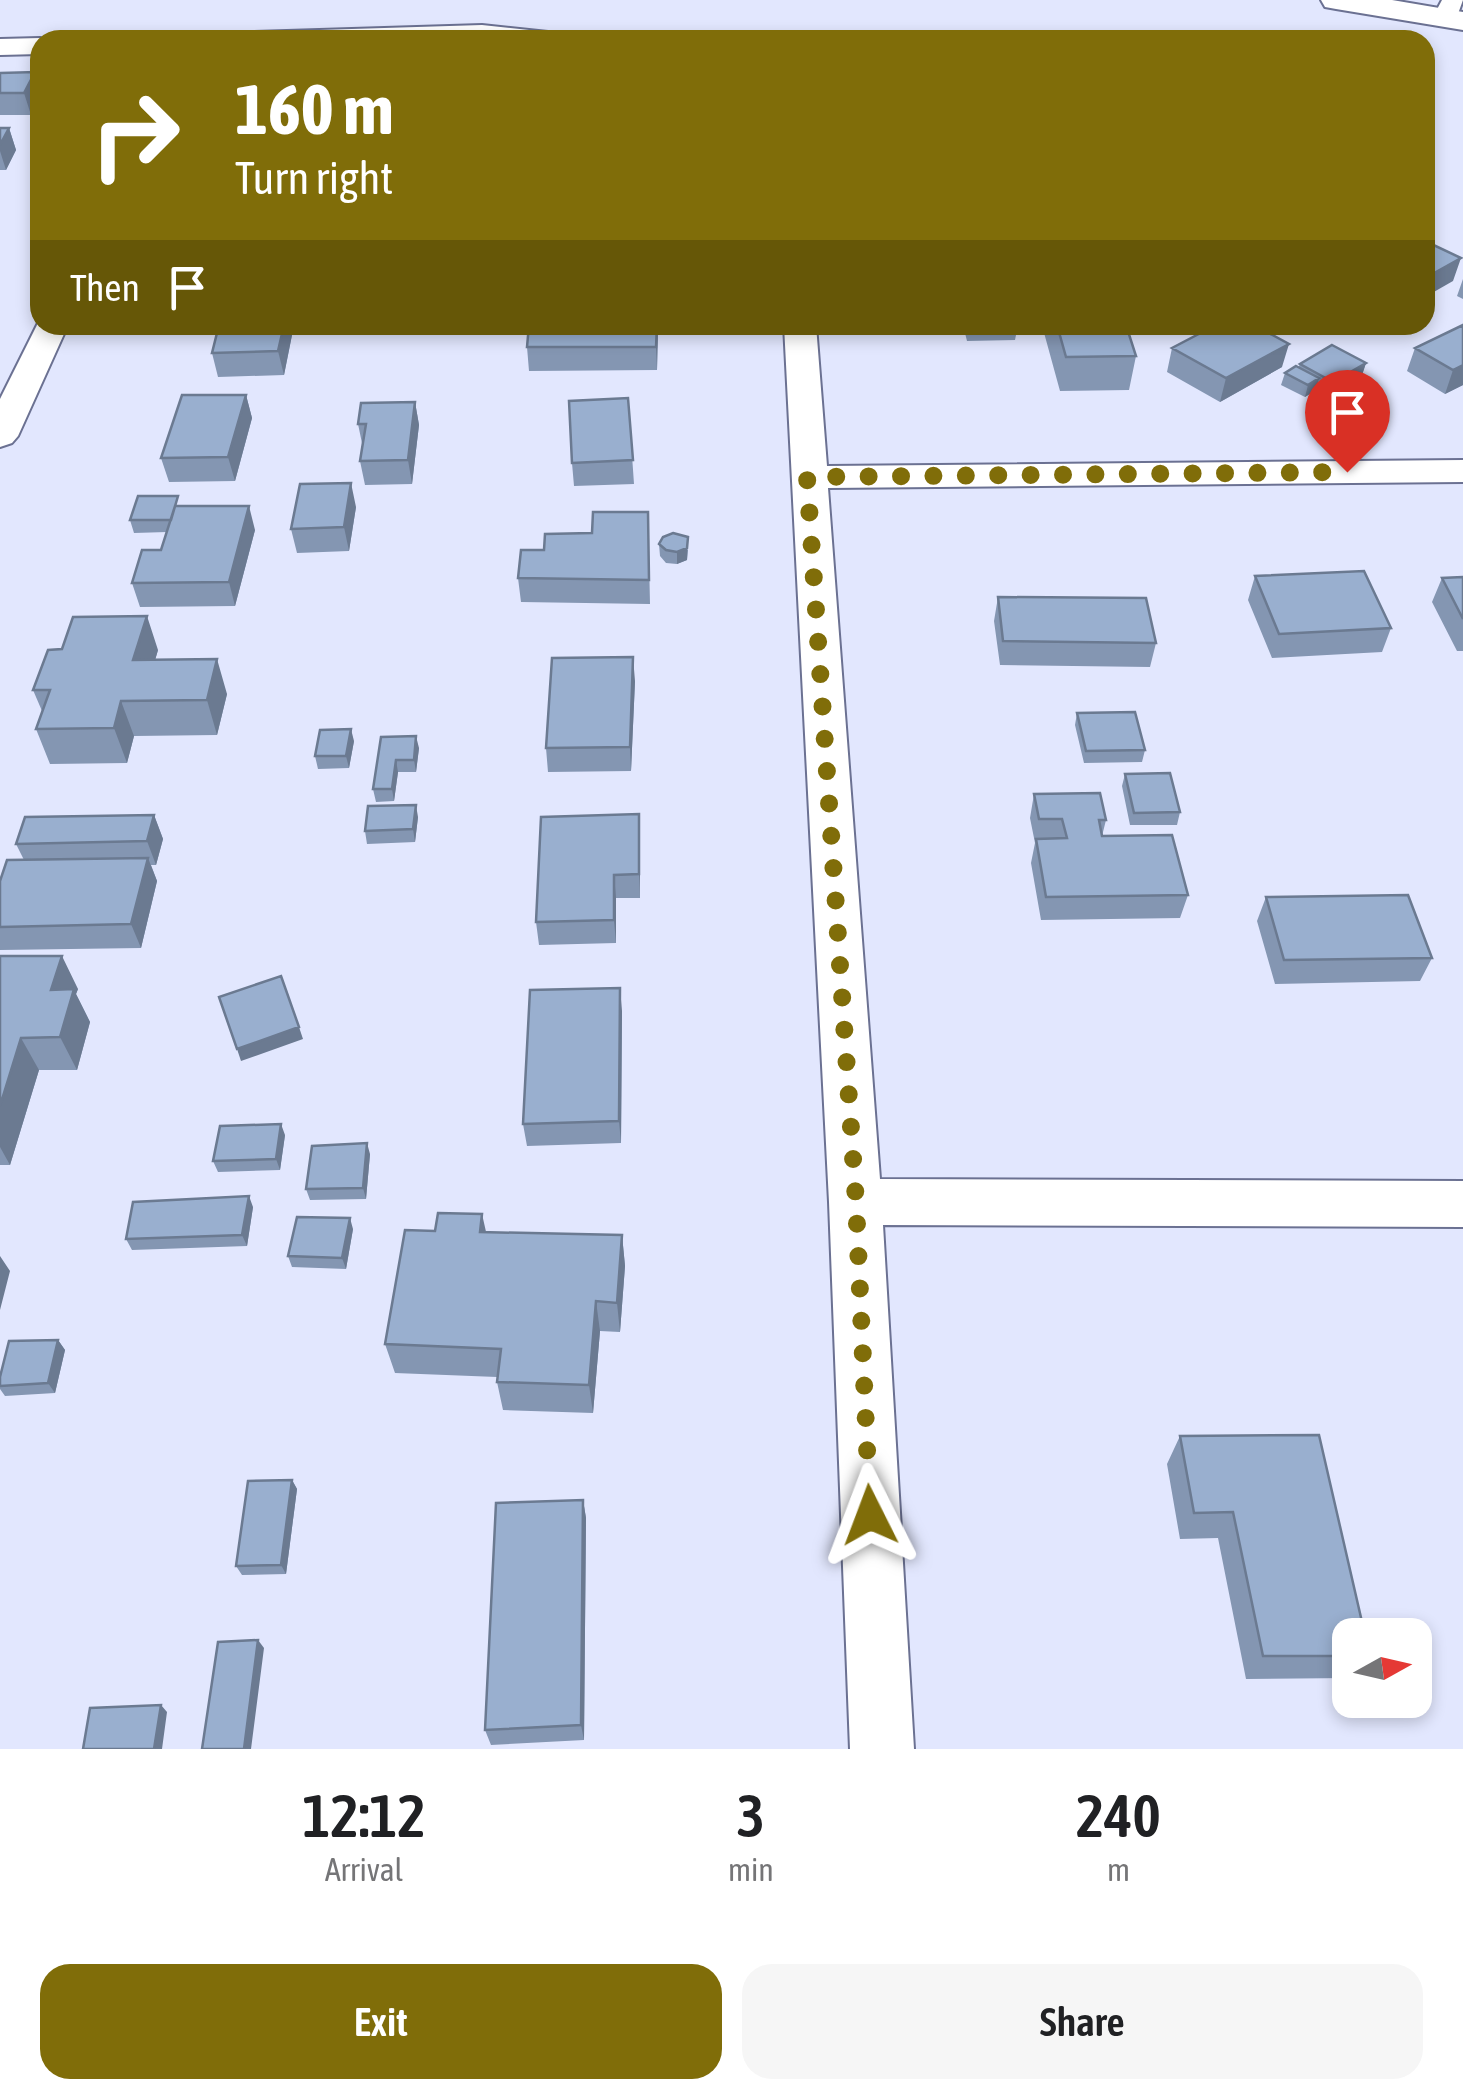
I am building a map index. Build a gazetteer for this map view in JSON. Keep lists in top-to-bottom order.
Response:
{
  "north": "right",
  "page": {
    "turn": ["160 m", "Turn right"],
    "then": "Then",
    "eta": [
      "12:12",
      "Arrival",
      "3",
      "min",
      "240",
      "m"
    ],
    "buttons": ["Exit", "Share"]
  }
}
